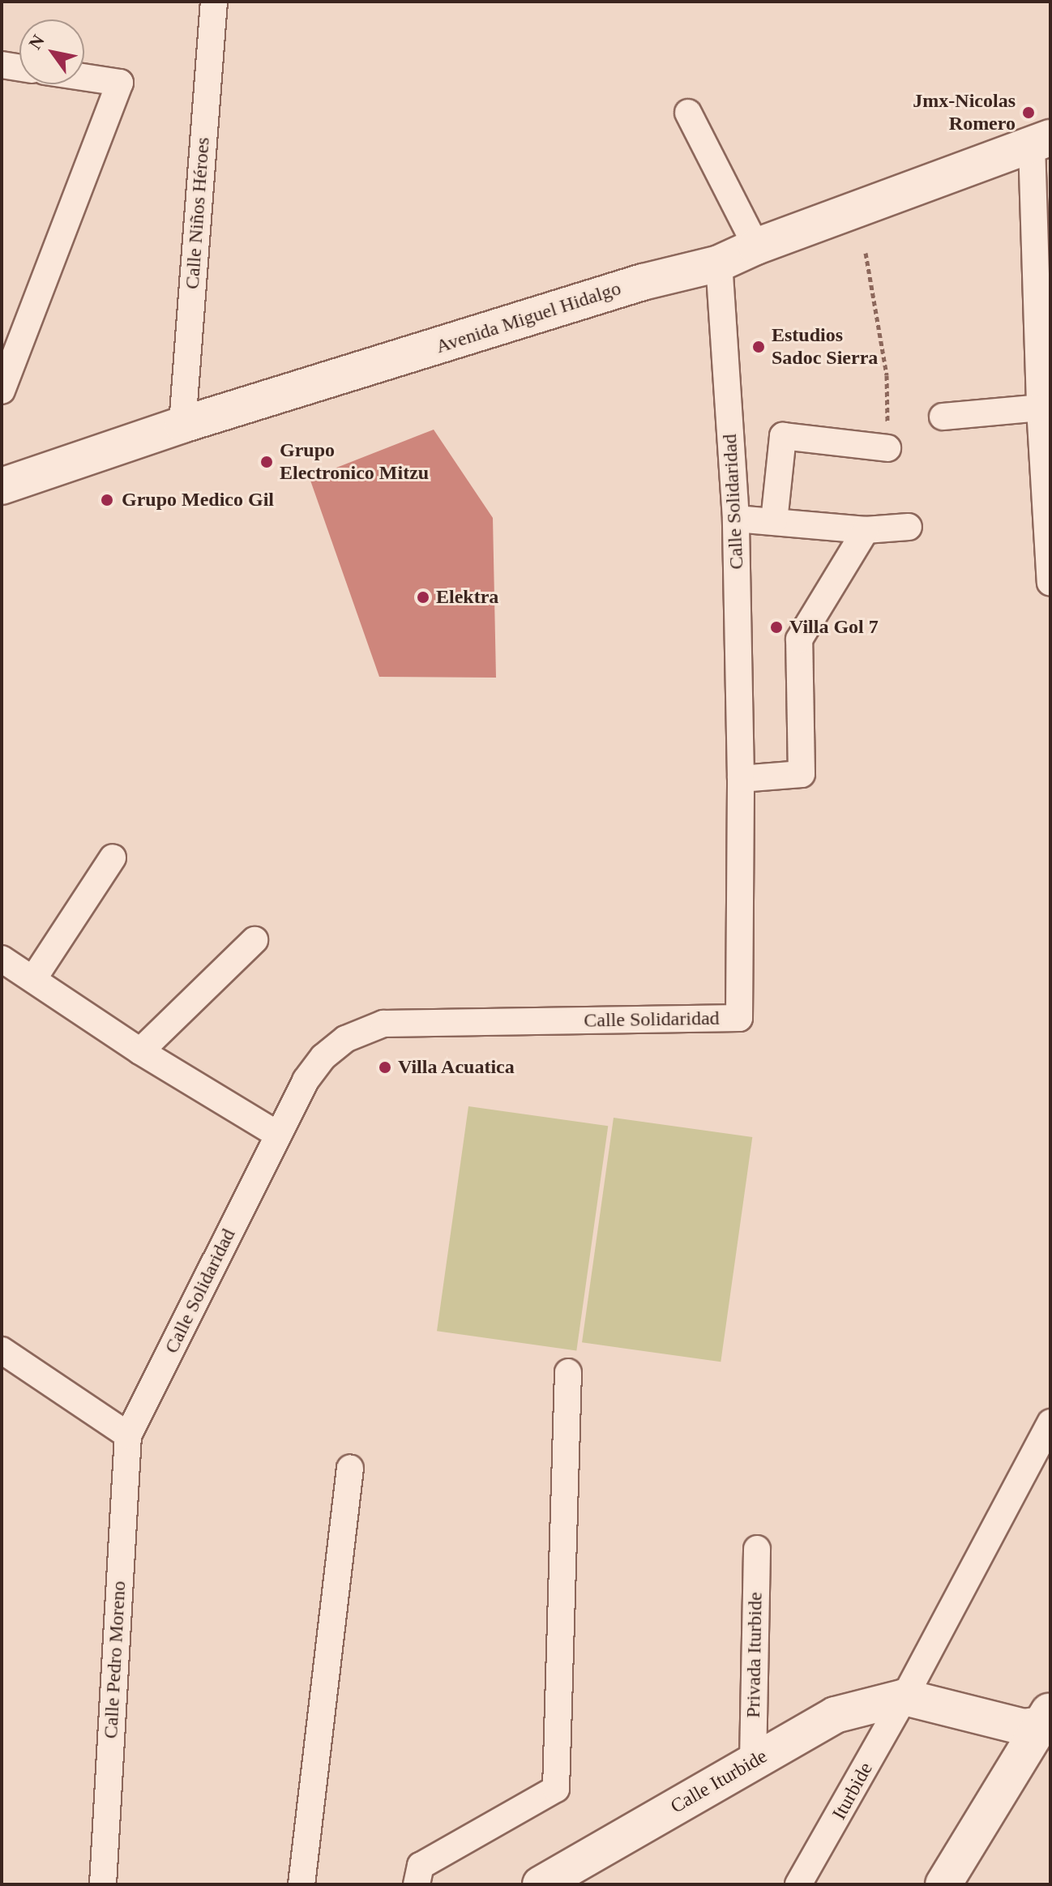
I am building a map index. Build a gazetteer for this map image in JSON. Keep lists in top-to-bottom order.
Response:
{
  "streets": {
    "main road": ["Avenida Miguel Hidalgo", "Calle Iturbide"],
    "street": [
      "Calle Niños Héroes",
      "Calle Solidaridad",
      "Privada Iturbide",
      "Calle Pedro Moreno",
      "Iturbide"
    ]
  },
  "crossings": [
    ["Calle Niños Héroes", "Avenida Miguel Hidalgo"],
    ["Avenida Miguel Hidalgo", "Calle Solidaridad"],
    ["Calle Solidaridad", "Calle Pedro Moreno"],
    ["Privada Iturbide", "Calle Iturbide"],
    ["Calle Iturbide", "Iturbide"]
  ],
  "places": [
    "Jmx-Nicolas Romero",
    "Estudios Sadoc Sierra",
    "Grupo Electronico Mitzu",
    "Grupo Medico Gil",
    "Elektra",
    "Villa Gol 7",
    "Villa Acuatica"
  ],
  "north": "top left"
}
